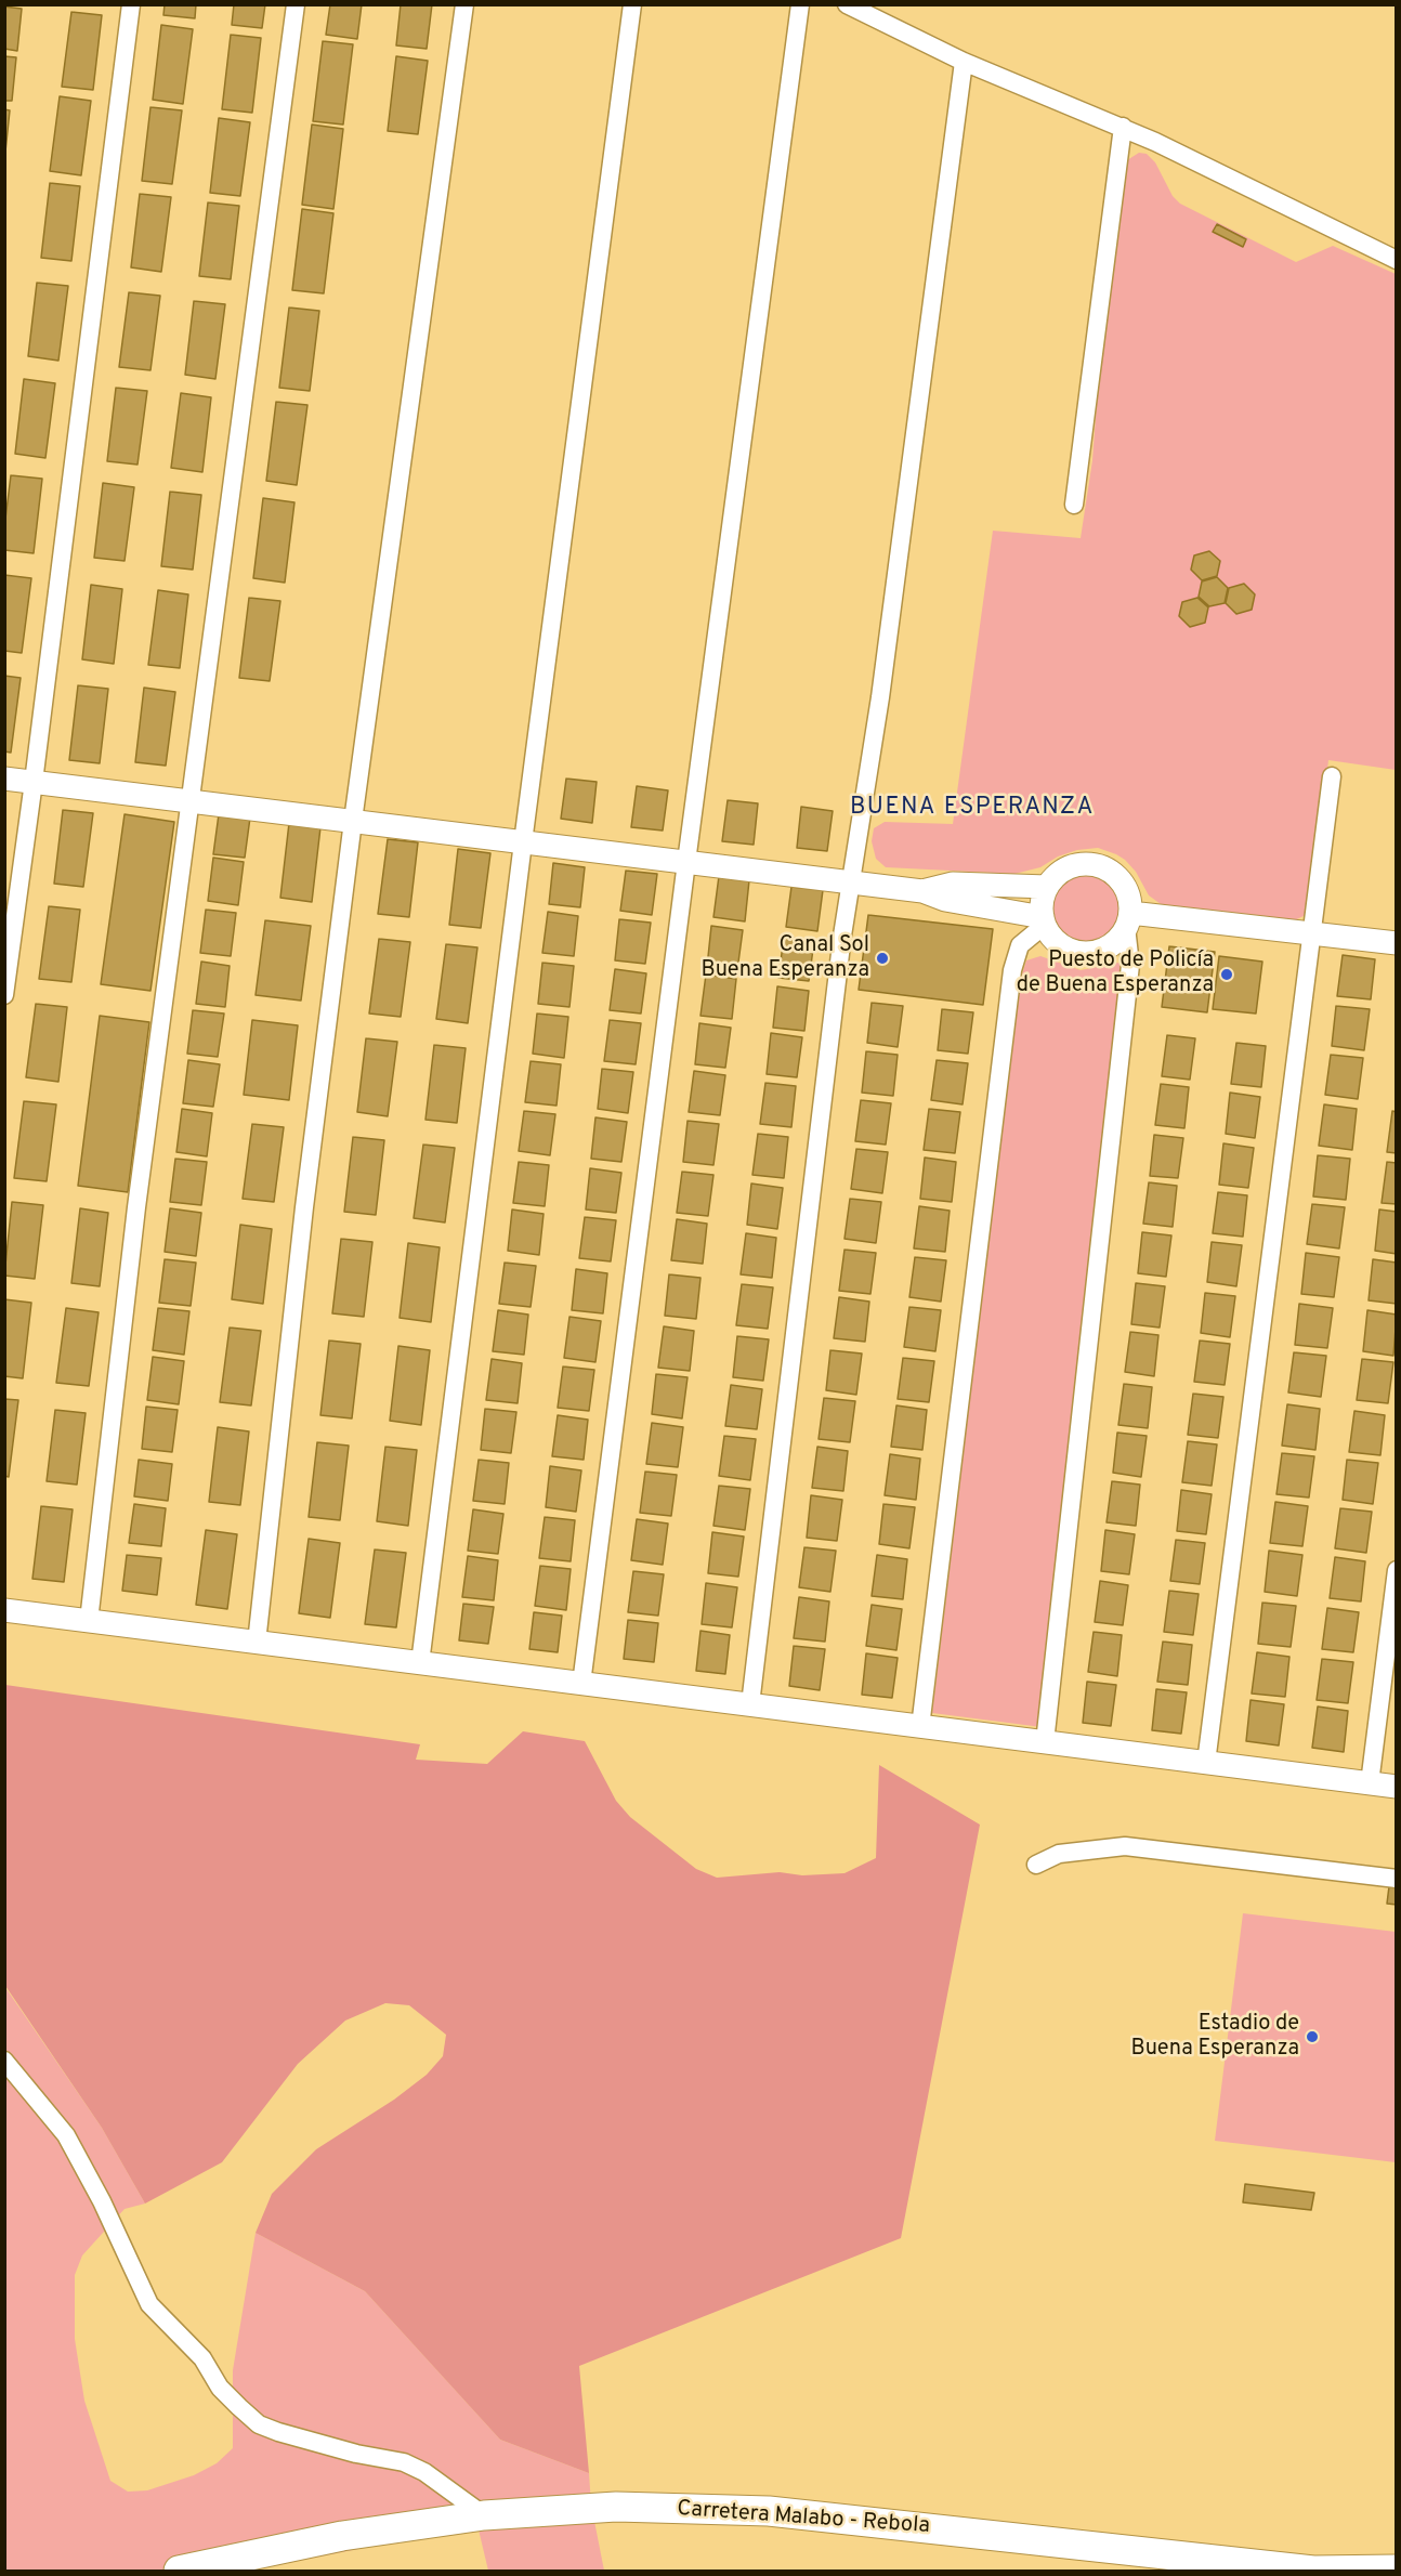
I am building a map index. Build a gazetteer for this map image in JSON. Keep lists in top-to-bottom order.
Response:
{
  "streets": {
    "main road": ["Carretera Malabo - Rebola"]
  },
  "districts": ["BUENA ESPERANZA"],
  "places": ["Canal Sol Buena Esperanza", "Puesto de Policía de Buena Esperanza", "Estadio de Buena Esperanza"]
}
